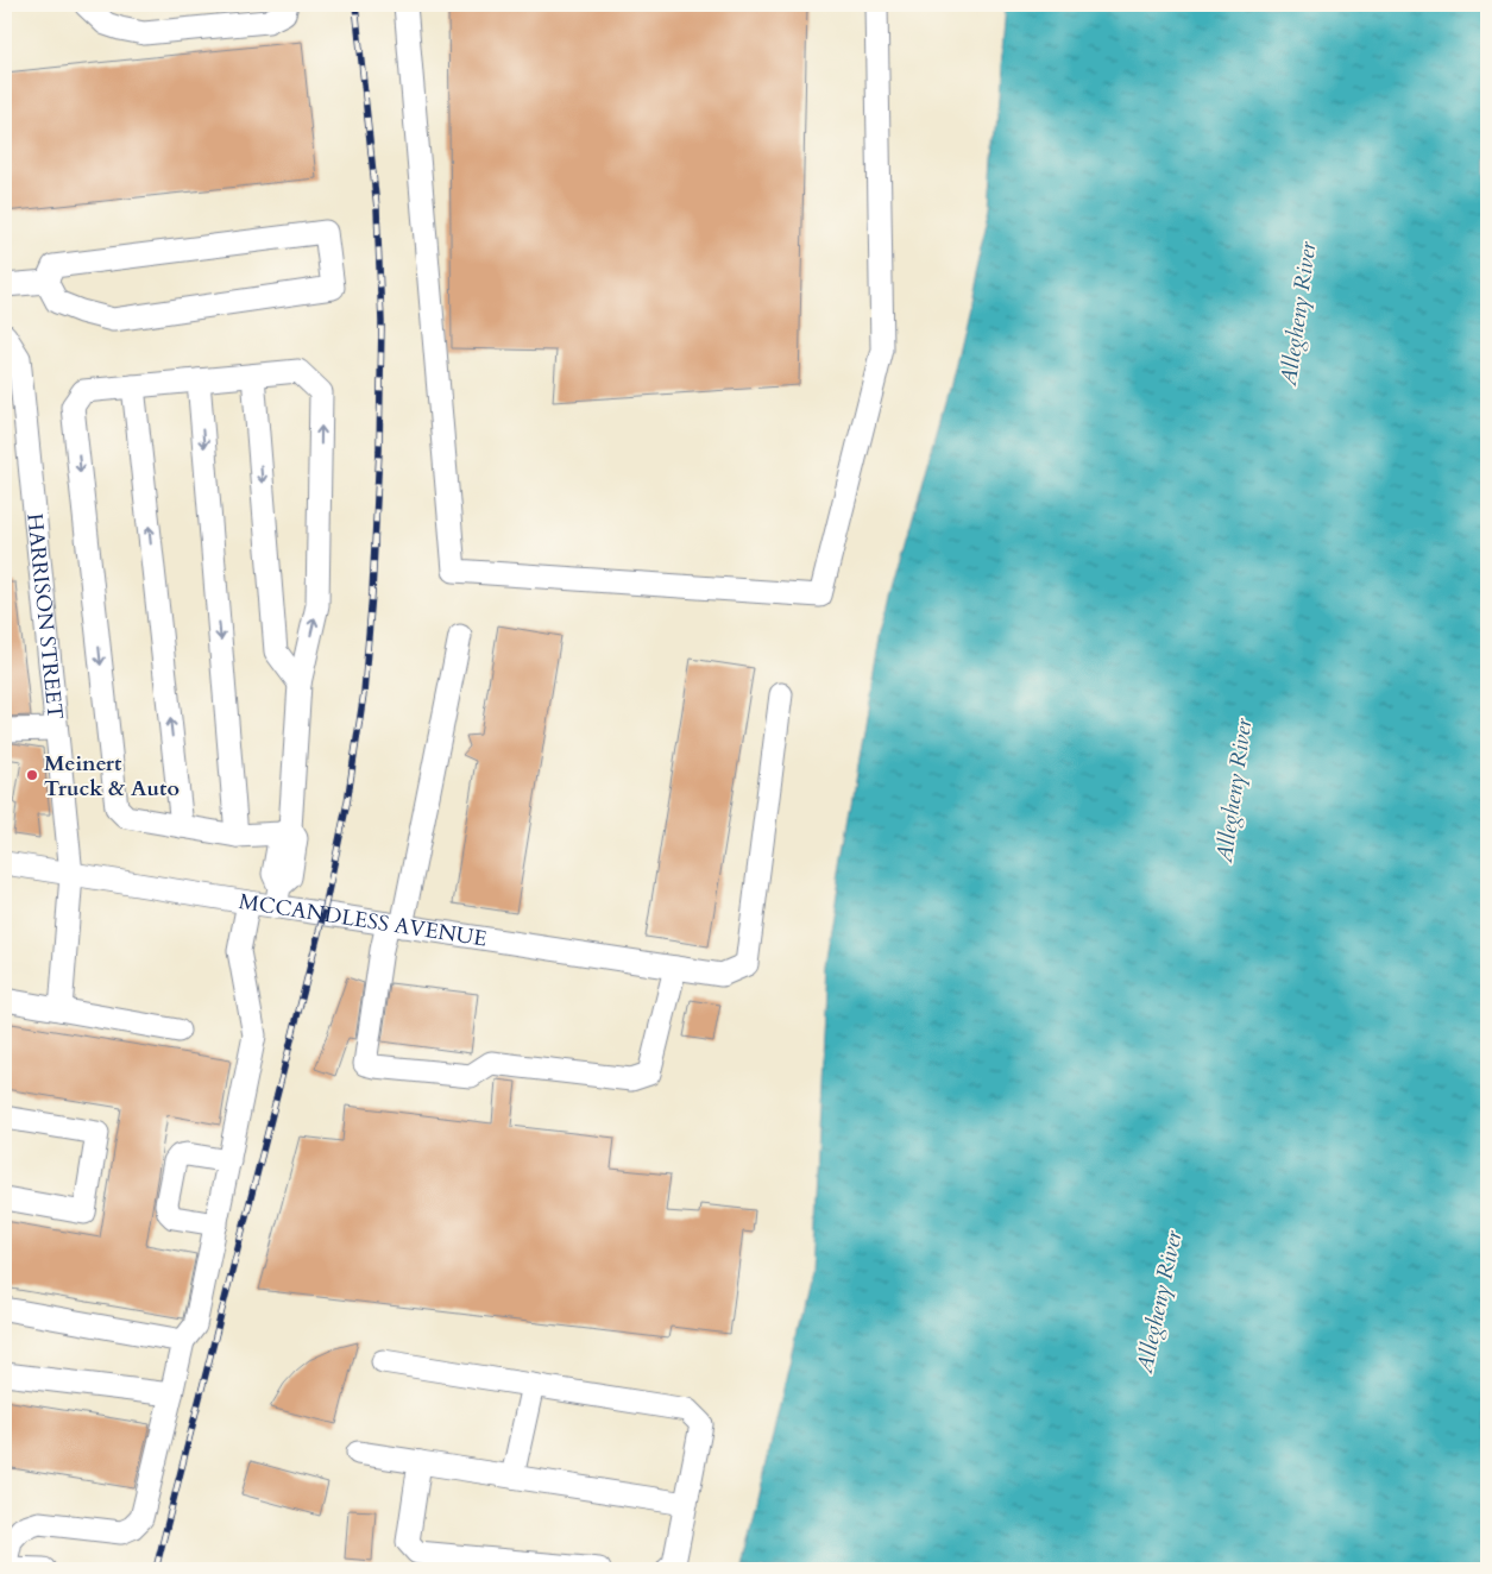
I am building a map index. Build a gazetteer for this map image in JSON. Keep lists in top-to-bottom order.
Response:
{
  "streets": {
    "street": ["HARRISON STREET", "MCCANDLESS AVENUE"]
  },
  "crossings": [
    ["HARRISON STREET", "MCCANDLESS AVENUE"]
  ],
  "water": ["Allegheny River"],
  "places": ["Meinert Truck & Auto"]
}
